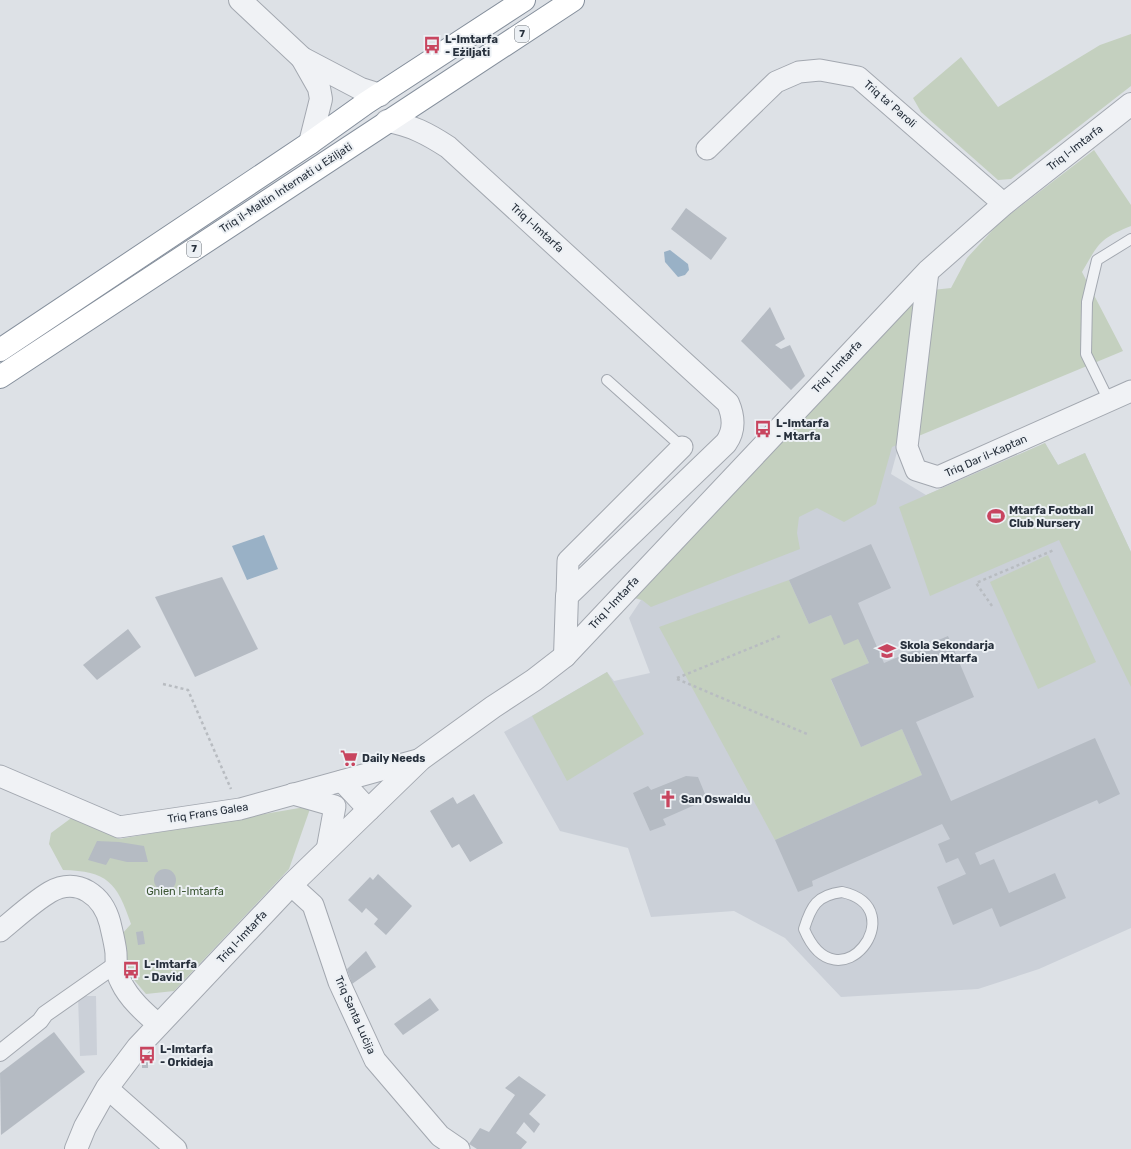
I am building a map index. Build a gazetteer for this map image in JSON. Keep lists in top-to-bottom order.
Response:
{
  "streets": {
    "highway": ["7", "Triq il-Maltin Internati u Eżiljati"],
    "street": [
      "Triq ta' Paroli",
      "Triq l-Imtarfa",
      "Triq Dar il-Kaptan",
      "Triq Frans Galea",
      "Triq Santa Luċija"
    ]
  },
  "crossings": [
    ["Triq ta' Paroli", "Triq l-Imtarfa"],
    ["Triq l-Imtarfa", "Triq il-Maltin Internati u Eżiljati"],
    ["Triq l-Imtarfa", "Triq Dar il-Kaptan"],
    ["Triq l-Imtarfa", "Triq Frans Galea"],
    ["Triq l-Imtarfa", "Triq Santa Luċija"]
  ],
  "parks": ["Gnien l-Imtarfa"],
  "places": {
    "bus stop": [
      "L-Imtarfa - Eżiljati",
      "L-Imtarfa - Mtarfa",
      "L-Imtarfa - David",
      "L-Imtarfa - Orkideja"
    ],
    "sports": ["Mtarfa Football Club Nursery"],
    "school or university": ["Skola Sekondarja Subien Mtarfa"],
    "supermarket": ["Daily Needs"],
    "church": ["San Oswaldu"]
  }
}
